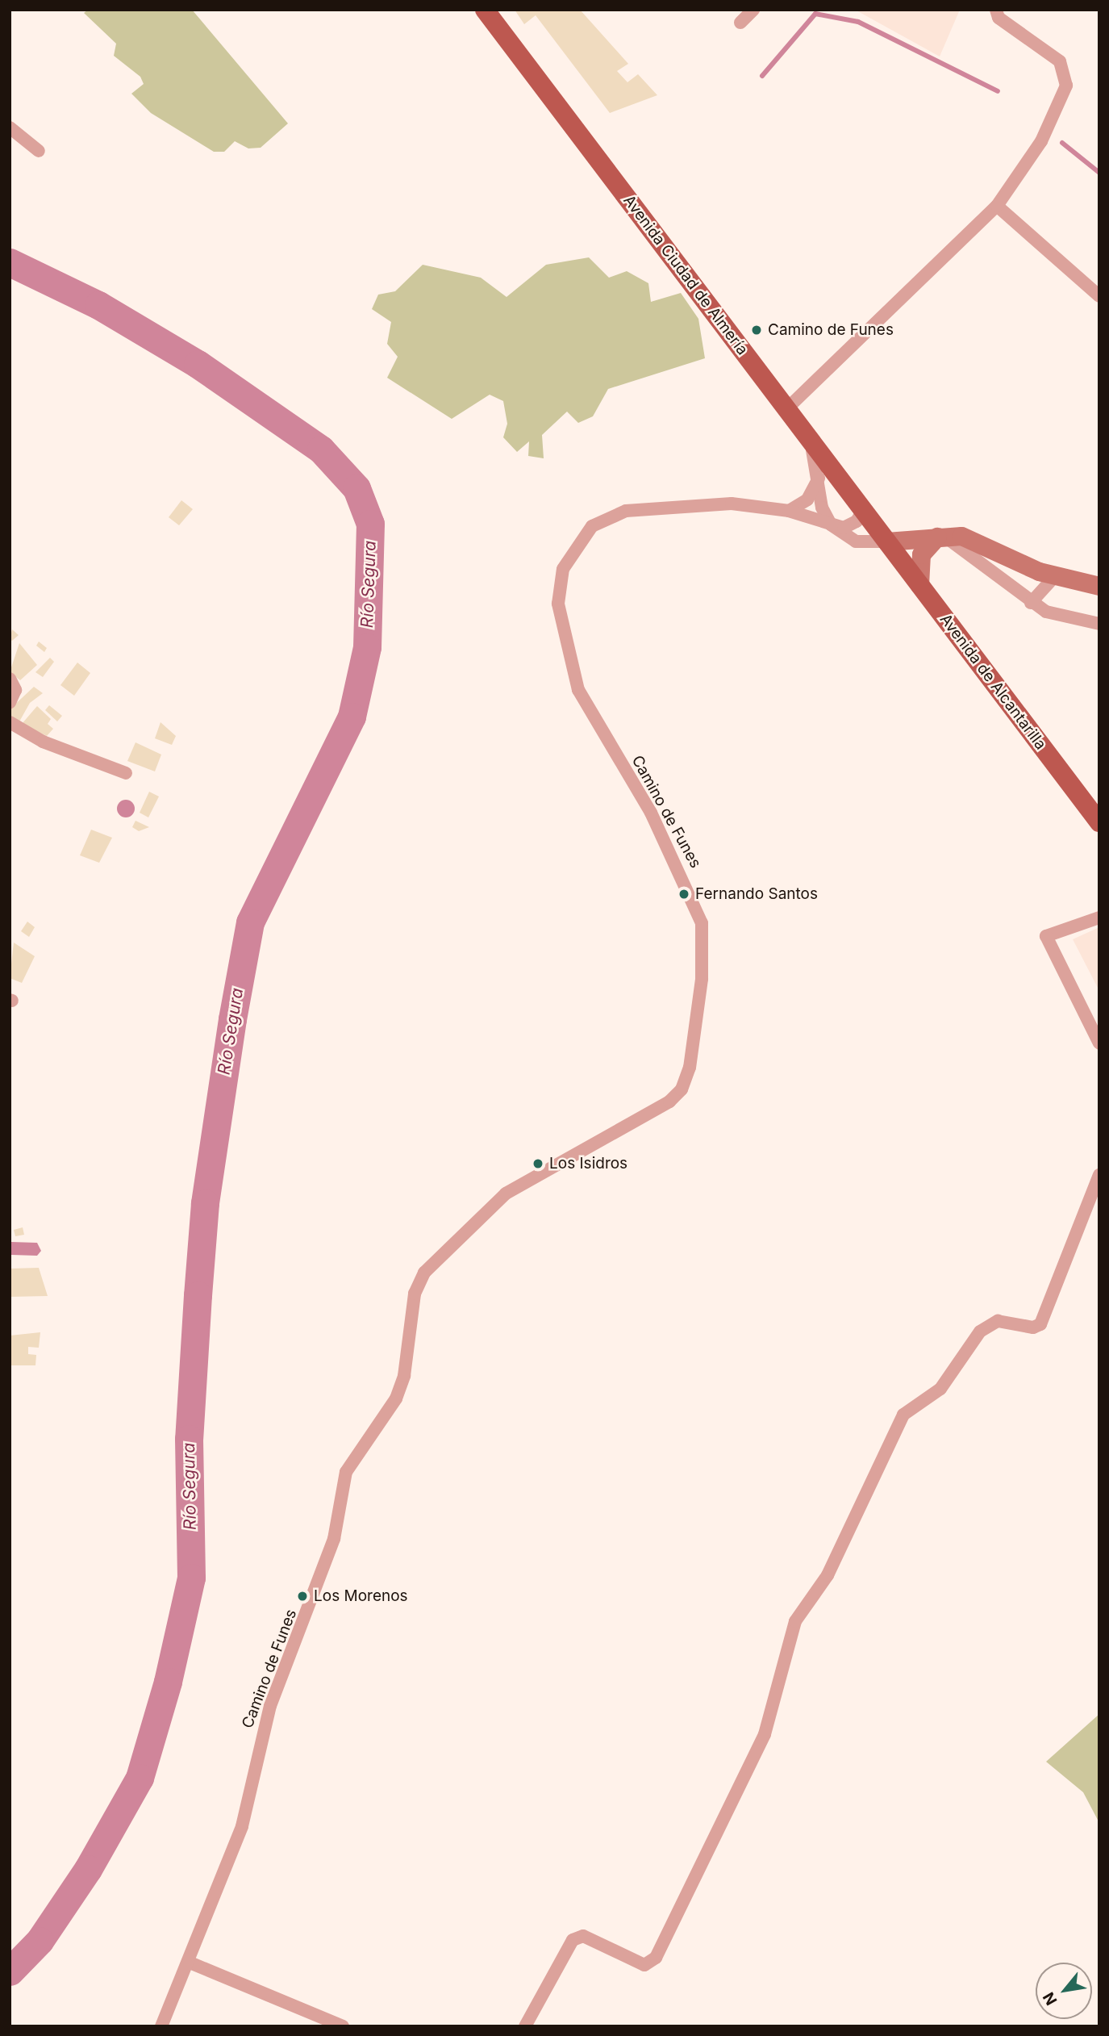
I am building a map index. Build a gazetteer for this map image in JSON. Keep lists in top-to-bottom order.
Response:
{
  "streets": {
    "main road": ["Avenida Ciudad de Almería", "Avenida de Alcantarilla"],
    "street": ["Camino de Funes"]
  },
  "crossings": [
    ["Avenida Ciudad de Almería", "Avenida de Alcantarilla"],
    ["Avenida Ciudad de Almería", "Camino de Funes"],
    ["Avenida de Alcantarilla", "Camino de Funes"]
  ],
  "water": ["Río Segura"],
  "places": [
    "Camino de Funes",
    "Fernando Santos",
    "Los Isidros",
    "Los Morenos"
  ],
  "north": "bottom left"
}
